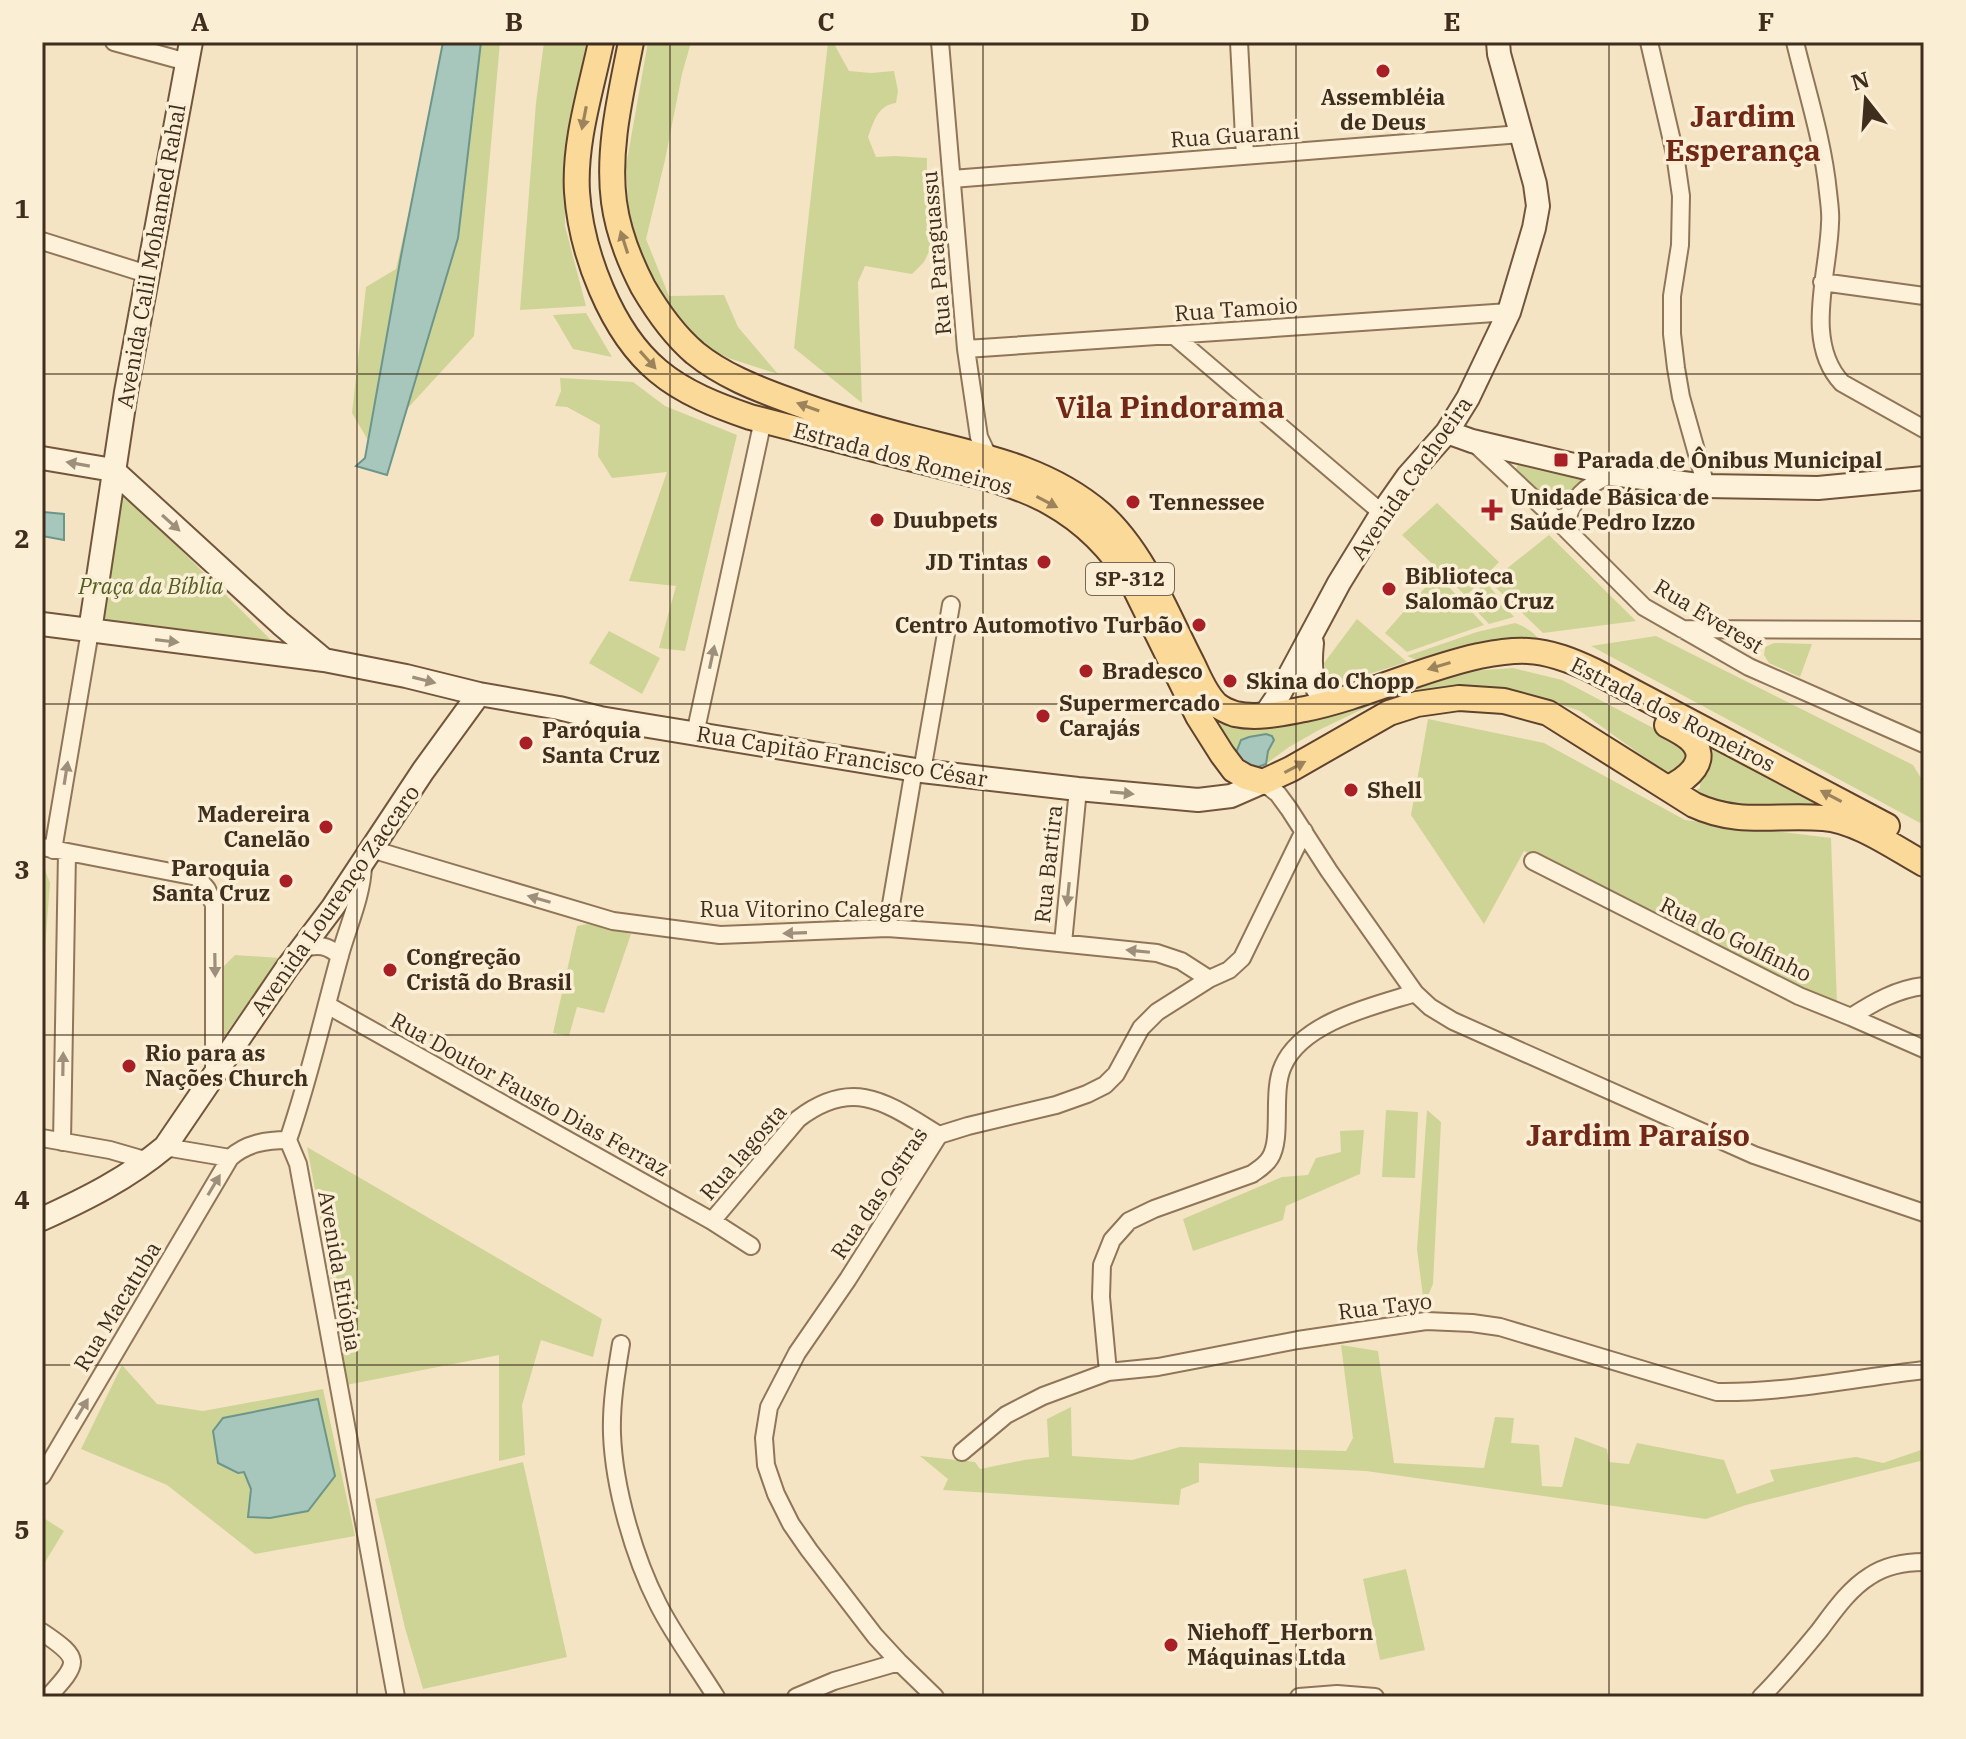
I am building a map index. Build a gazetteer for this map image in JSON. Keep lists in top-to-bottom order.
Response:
{
  "streets": {
    "main road": ["Estrada dos Romeiros", "SP-312"],
    "street": [
      "Rua Guarani",
      "Rua Paraguassu",
      "Avenida Calil Mohamed Rahal",
      "Rua Tamoio",
      "Avenida Cachoeira",
      "Rua Everest",
      "Rua Capitão Francisco César",
      "Rua Bartira",
      "Avenida Lourenço Zaccaro",
      "Rua Vitorino Calegare",
      "Rua do Golfinho",
      "Rua Doutor Fausto Dias Ferraz",
      "Rua lagosta",
      "Rua das Ostras",
      "Avenida Etiópia",
      "Rua Macatuba",
      "Rua Tayo"
    ]
  },
  "crossings": [
    ["Rua Guarani", "Rua Paraguassu"],
    ["Rua Guarani", "Avenida Cachoeira"],
    ["Rua Paraguassu", "Rua Tamoio"],
    ["Rua Paraguassu", "Estrada dos Romeiros"],
    ["Avenida Calil Mohamed Rahal", "Rua Capitão Francisco César"],
    ["Rua Tamoio", "Avenida Cachoeira"],
    ["Estrada dos Romeiros", "Avenida Cachoeira"],
    ["Estrada dos Romeiros", "Rua Capitão Francisco César"],
    ["Rua Capitão Francisco César", "Rua Bartira"],
    ["Rua Capitão Francisco César", "Avenida Lourenço Zaccaro"],
    ["Rua Bartira", "Rua Vitorino Calegare"],
    ["Avenida Lourenço Zaccaro", "Rua Vitorino Calegare"],
    ["Rua Vitorino Calegare", "Rua das Ostras"],
    ["Rua Doutor Fausto Dias Ferraz", "Rua lagosta"],
    ["Rua lagosta", "Rua das Ostras"]
  ],
  "one_way": [
    "Rua Capitão Francisco César",
    "Rua Bartira",
    "Rua Vitorino Calegare",
    "Rua Macatuba"
  ],
  "districts": ["Jardim Esperança", "Vila Pindorama", "Jardim Paraíso"],
  "parks": ["Praça da Bíblia"],
  "places": {
    "other": [
      "Assembléia de Deus",
      "Tennessee",
      "Duubpets",
      "JD Tintas",
      "Biblioteca Salomão Cruz",
      "Centro Automotivo Turbão",
      "Bradesco",
      "Skina do Chopp",
      "Supermercado Carajás",
      "Paróquia Santa Cruz",
      "Shell",
      "Madereira Canelão",
      "Paroquia Santa Cruz",
      "Congreção Cristã do Brasil",
      "Rio para as Nações Church",
      "Niehoff_Herborn Máquinas Ltda"
    ],
    "transit": ["Parada de Ônibus Municipal"],
    "health": ["Unidade Básica de Saúde Pedro Izzo"]
  },
  "north": "top",
  "grid": {
    "columns": [
      "A",
      "B",
      "C",
      "D",
      "E",
      "F"
    ],
    "rows": [
      "1",
      "2",
      "3",
      "4",
      "5"
    ]
  }
}
